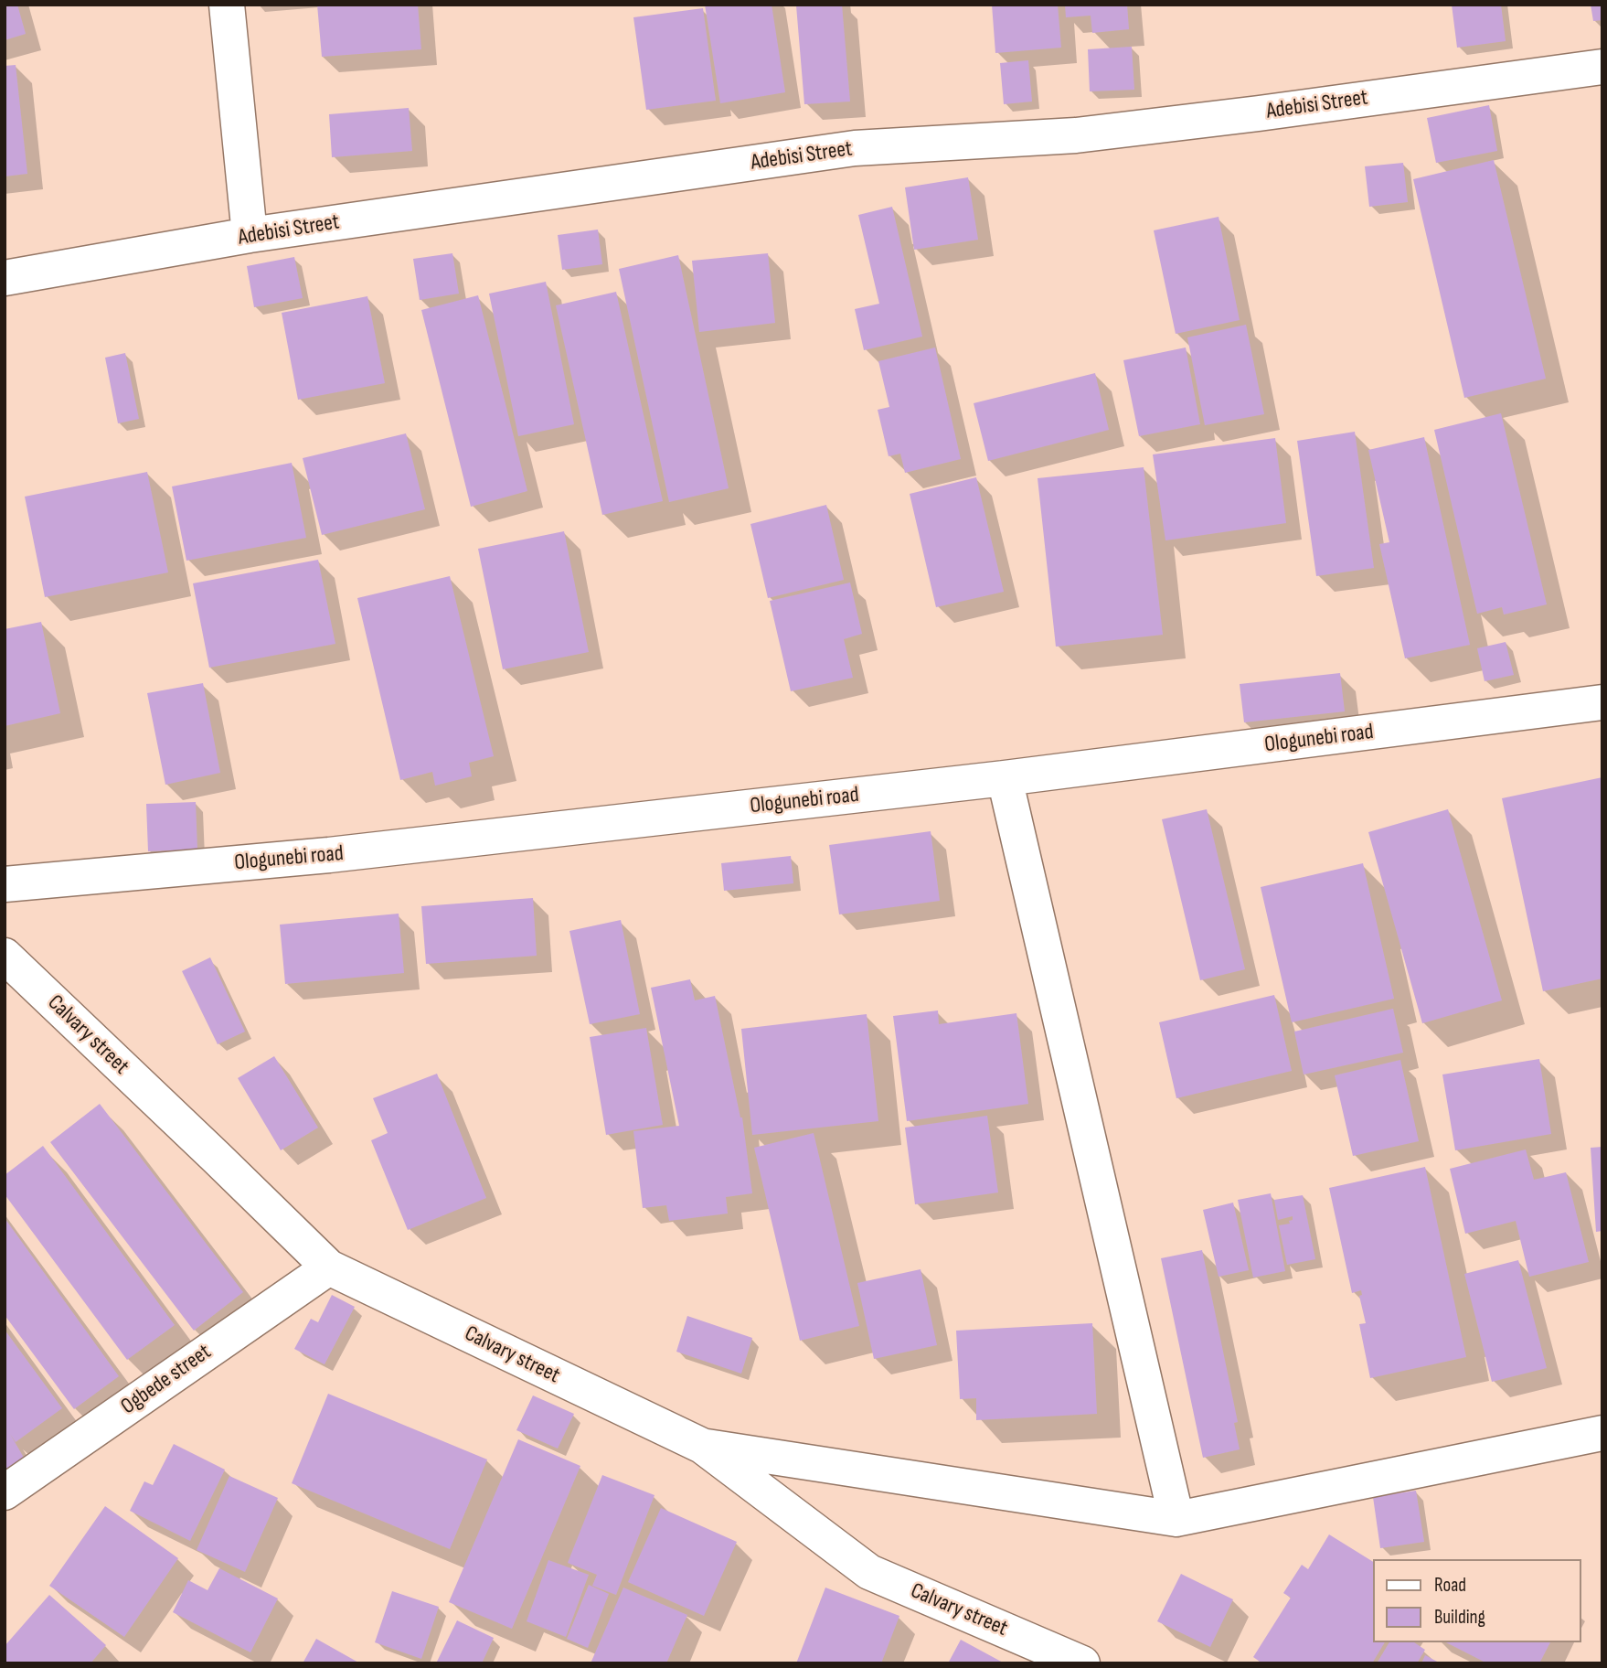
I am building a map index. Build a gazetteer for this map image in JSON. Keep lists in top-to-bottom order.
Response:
{
  "streets": {
    "street": [
      "Adebisi Street",
      "Ologunebi road",
      "Calvary street",
      "Ogbede street"
    ]
  },
  "crossings": [
    ["Calvary street", "Ogbede street"]
  ],
  "legend": ["Road", "Building"]
}
